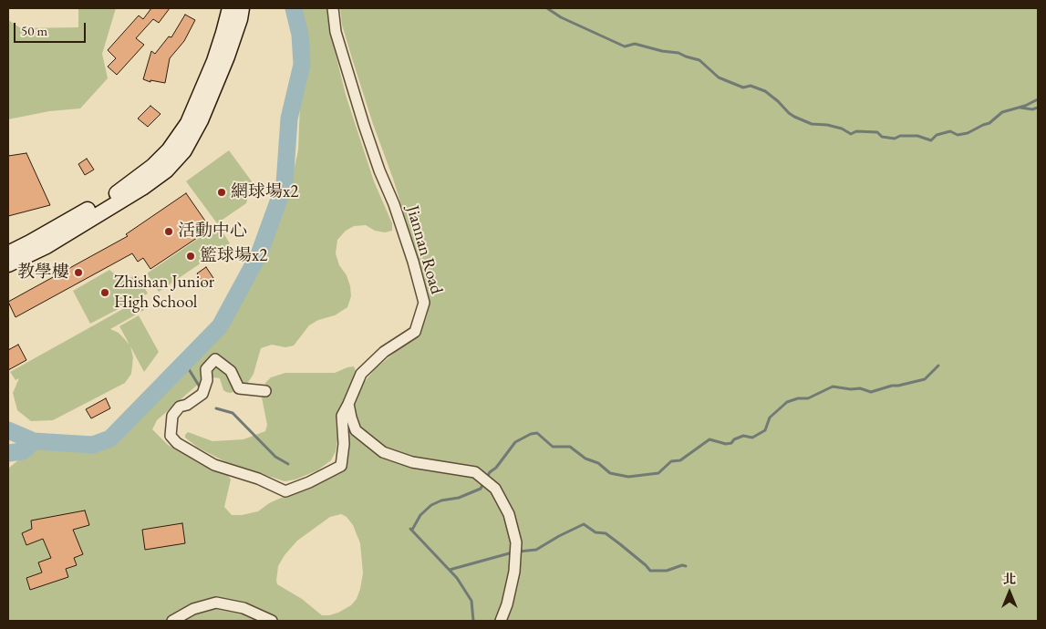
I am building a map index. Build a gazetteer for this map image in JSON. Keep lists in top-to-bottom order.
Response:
{
  "streets": {
    "street": ["Jiannan Road"]
  },
  "places": [
    "網球場x2",
    "活動中心",
    "籃球場x2",
    "教學樓",
    "Zhishan Junior High School"
  ],
  "scale_bar": "50 m",
  "north": "top"
}
